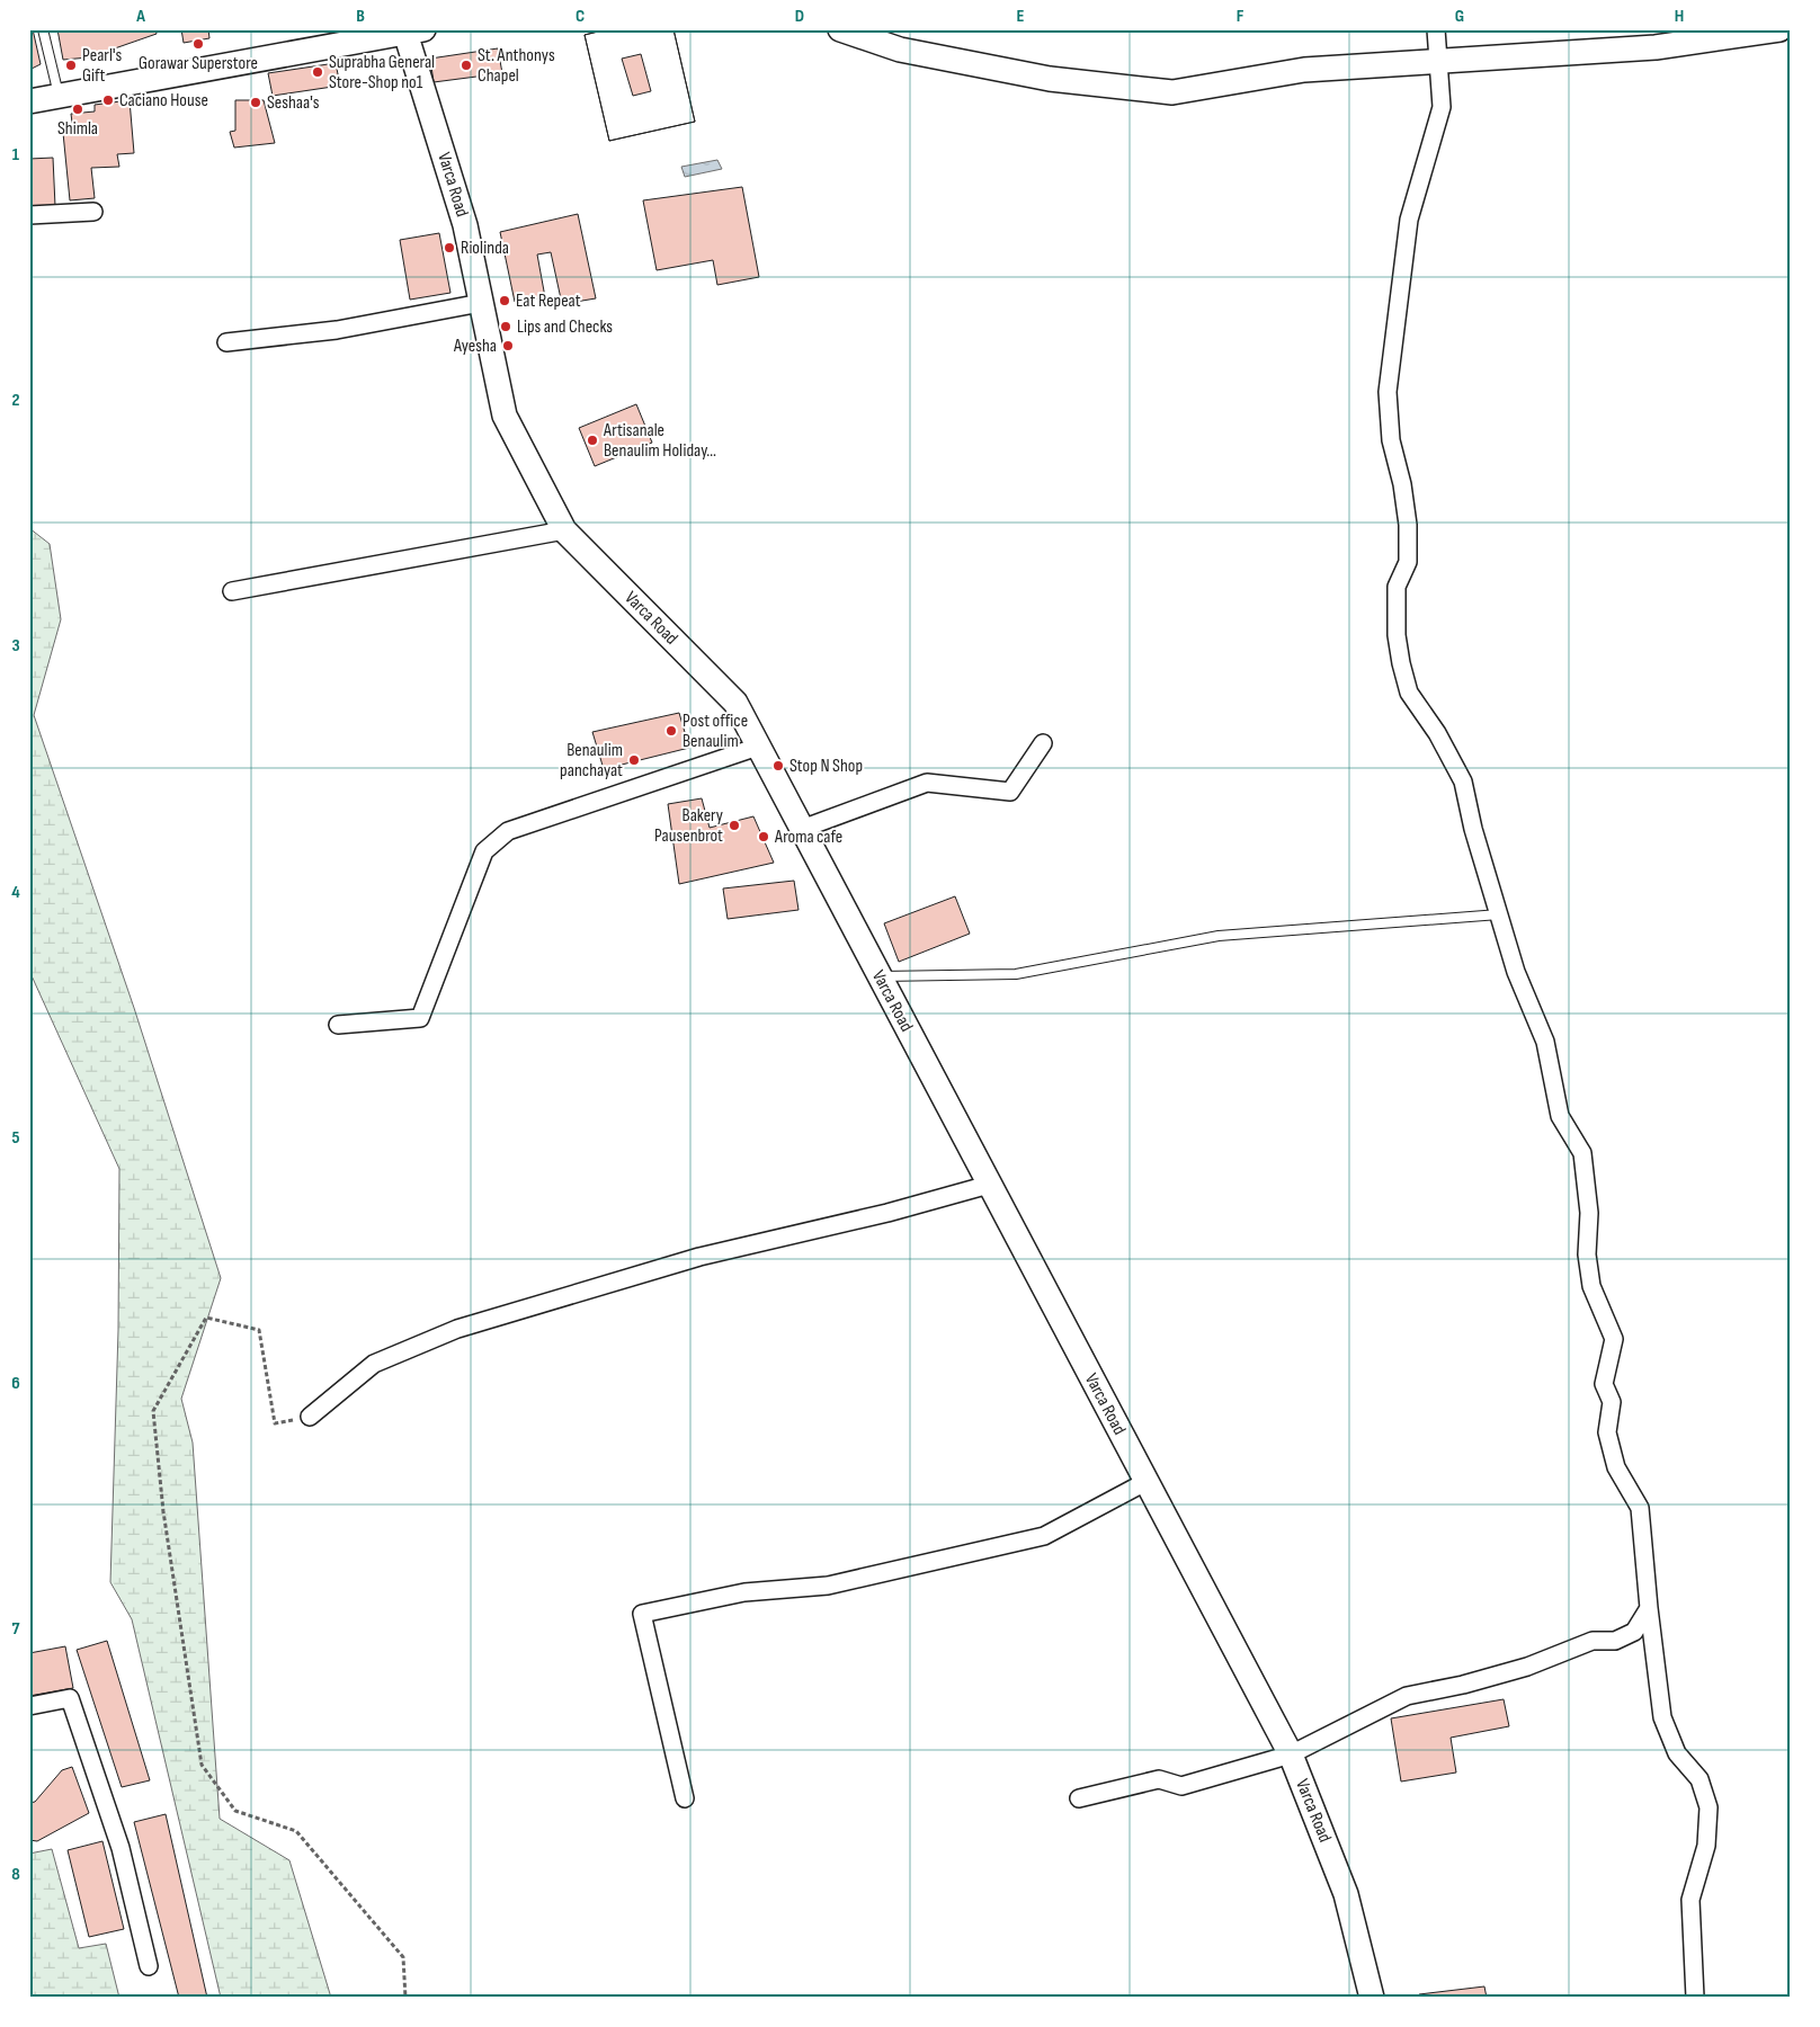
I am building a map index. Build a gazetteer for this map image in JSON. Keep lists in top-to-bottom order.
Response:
{
  "streets": {
    "main road": ["Varca Road"]
  },
  "places": [
    "Gorawar Superstore",
    "Pearl's Gift",
    "St. Anthonys Chapel",
    "Suprabha General Store-Shop no1",
    "Caciano House",
    "Seshaa's",
    "Shimla",
    "Riolinda",
    "Eat Repeat",
    "Lips and Checks",
    "Ayesha",
    "Artisanale Benaulim Holiday…",
    "Post office Benaulim",
    "Benaulim panchayat",
    "Stop N Shop",
    "Bakery Pausenbrot",
    "Aroma cafe"
  ],
  "grid": {
    "columns": [
      "A",
      "B",
      "C",
      "D",
      "E",
      "F",
      "G",
      "H"
    ],
    "rows": [
      "1",
      "2",
      "3",
      "4",
      "5",
      "6",
      "7",
      "8"
    ]
  }
}
